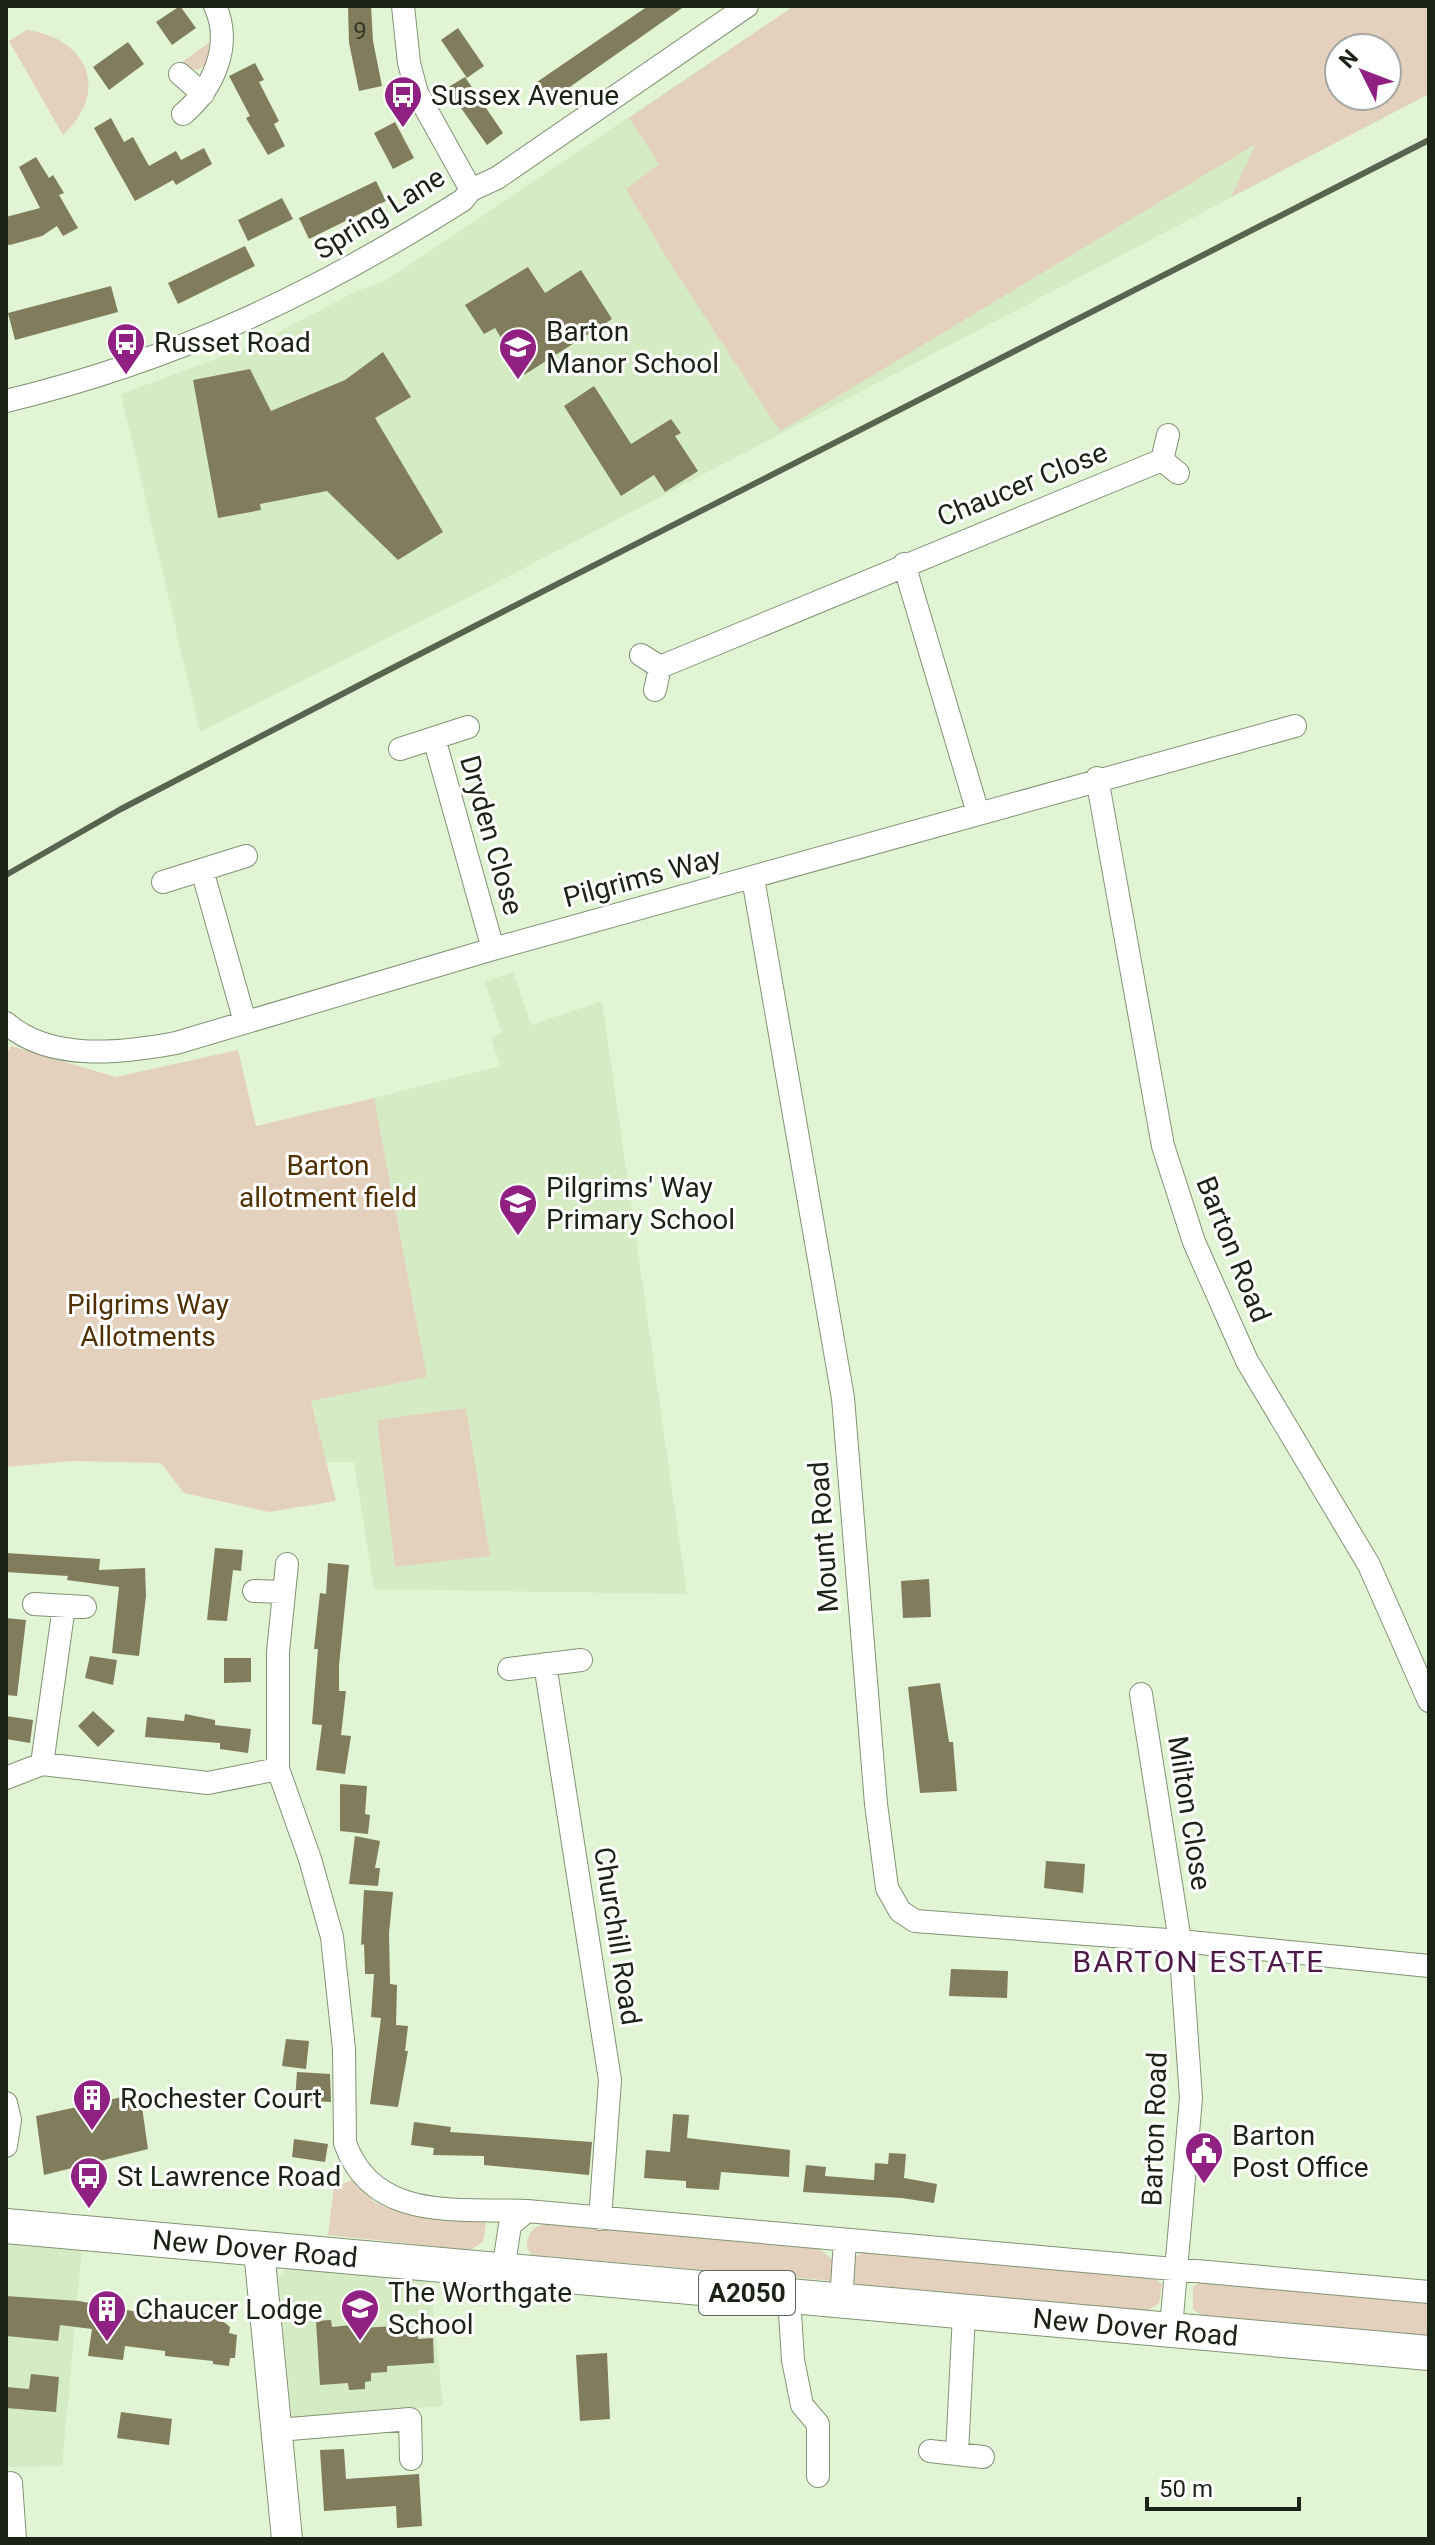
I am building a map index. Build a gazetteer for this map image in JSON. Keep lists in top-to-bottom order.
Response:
{
  "streets": {
    "main road": ["New Dover Road", "A2050"],
    "street": [
      "Spring Lane",
      "Chaucer Close",
      "Dryden Close",
      "Pilgrims Way",
      "Barton Road",
      "Mount Road",
      "Milton Close",
      "Churchill Road"
    ]
  },
  "crossings": [
    ["Dryden Close", "Pilgrims Way"],
    ["Pilgrims Way", "Barton Road"],
    ["Pilgrims Way", "Mount Road"],
    ["Barton Road", "Mount Road"],
    ["Barton Road", "Milton Close"],
    ["Barton Road", "New Dover Road"],
    ["Mount Road", "Milton Close"],
    ["Churchill Road", "New Dover Road"]
  ],
  "districts": ["BARTON ESTATE"],
  "parks": ["Barton allotment field", "Pilgrims Way Allotments"],
  "places": {
    "bus stop": ["Sussex Avenue", "Russet Road", "St Lawrence Road"],
    "school or university": ["Barton Manor School", "Pilgrims' Way Primary School", "The Worthgate School"],
    "building": ["Rochester Court", "Chaucer Lodge"],
    "public building": ["Barton Post Office"]
  },
  "house_numbers": ["9"],
  "scale_bar": "50 m",
  "north": "top left"
}
